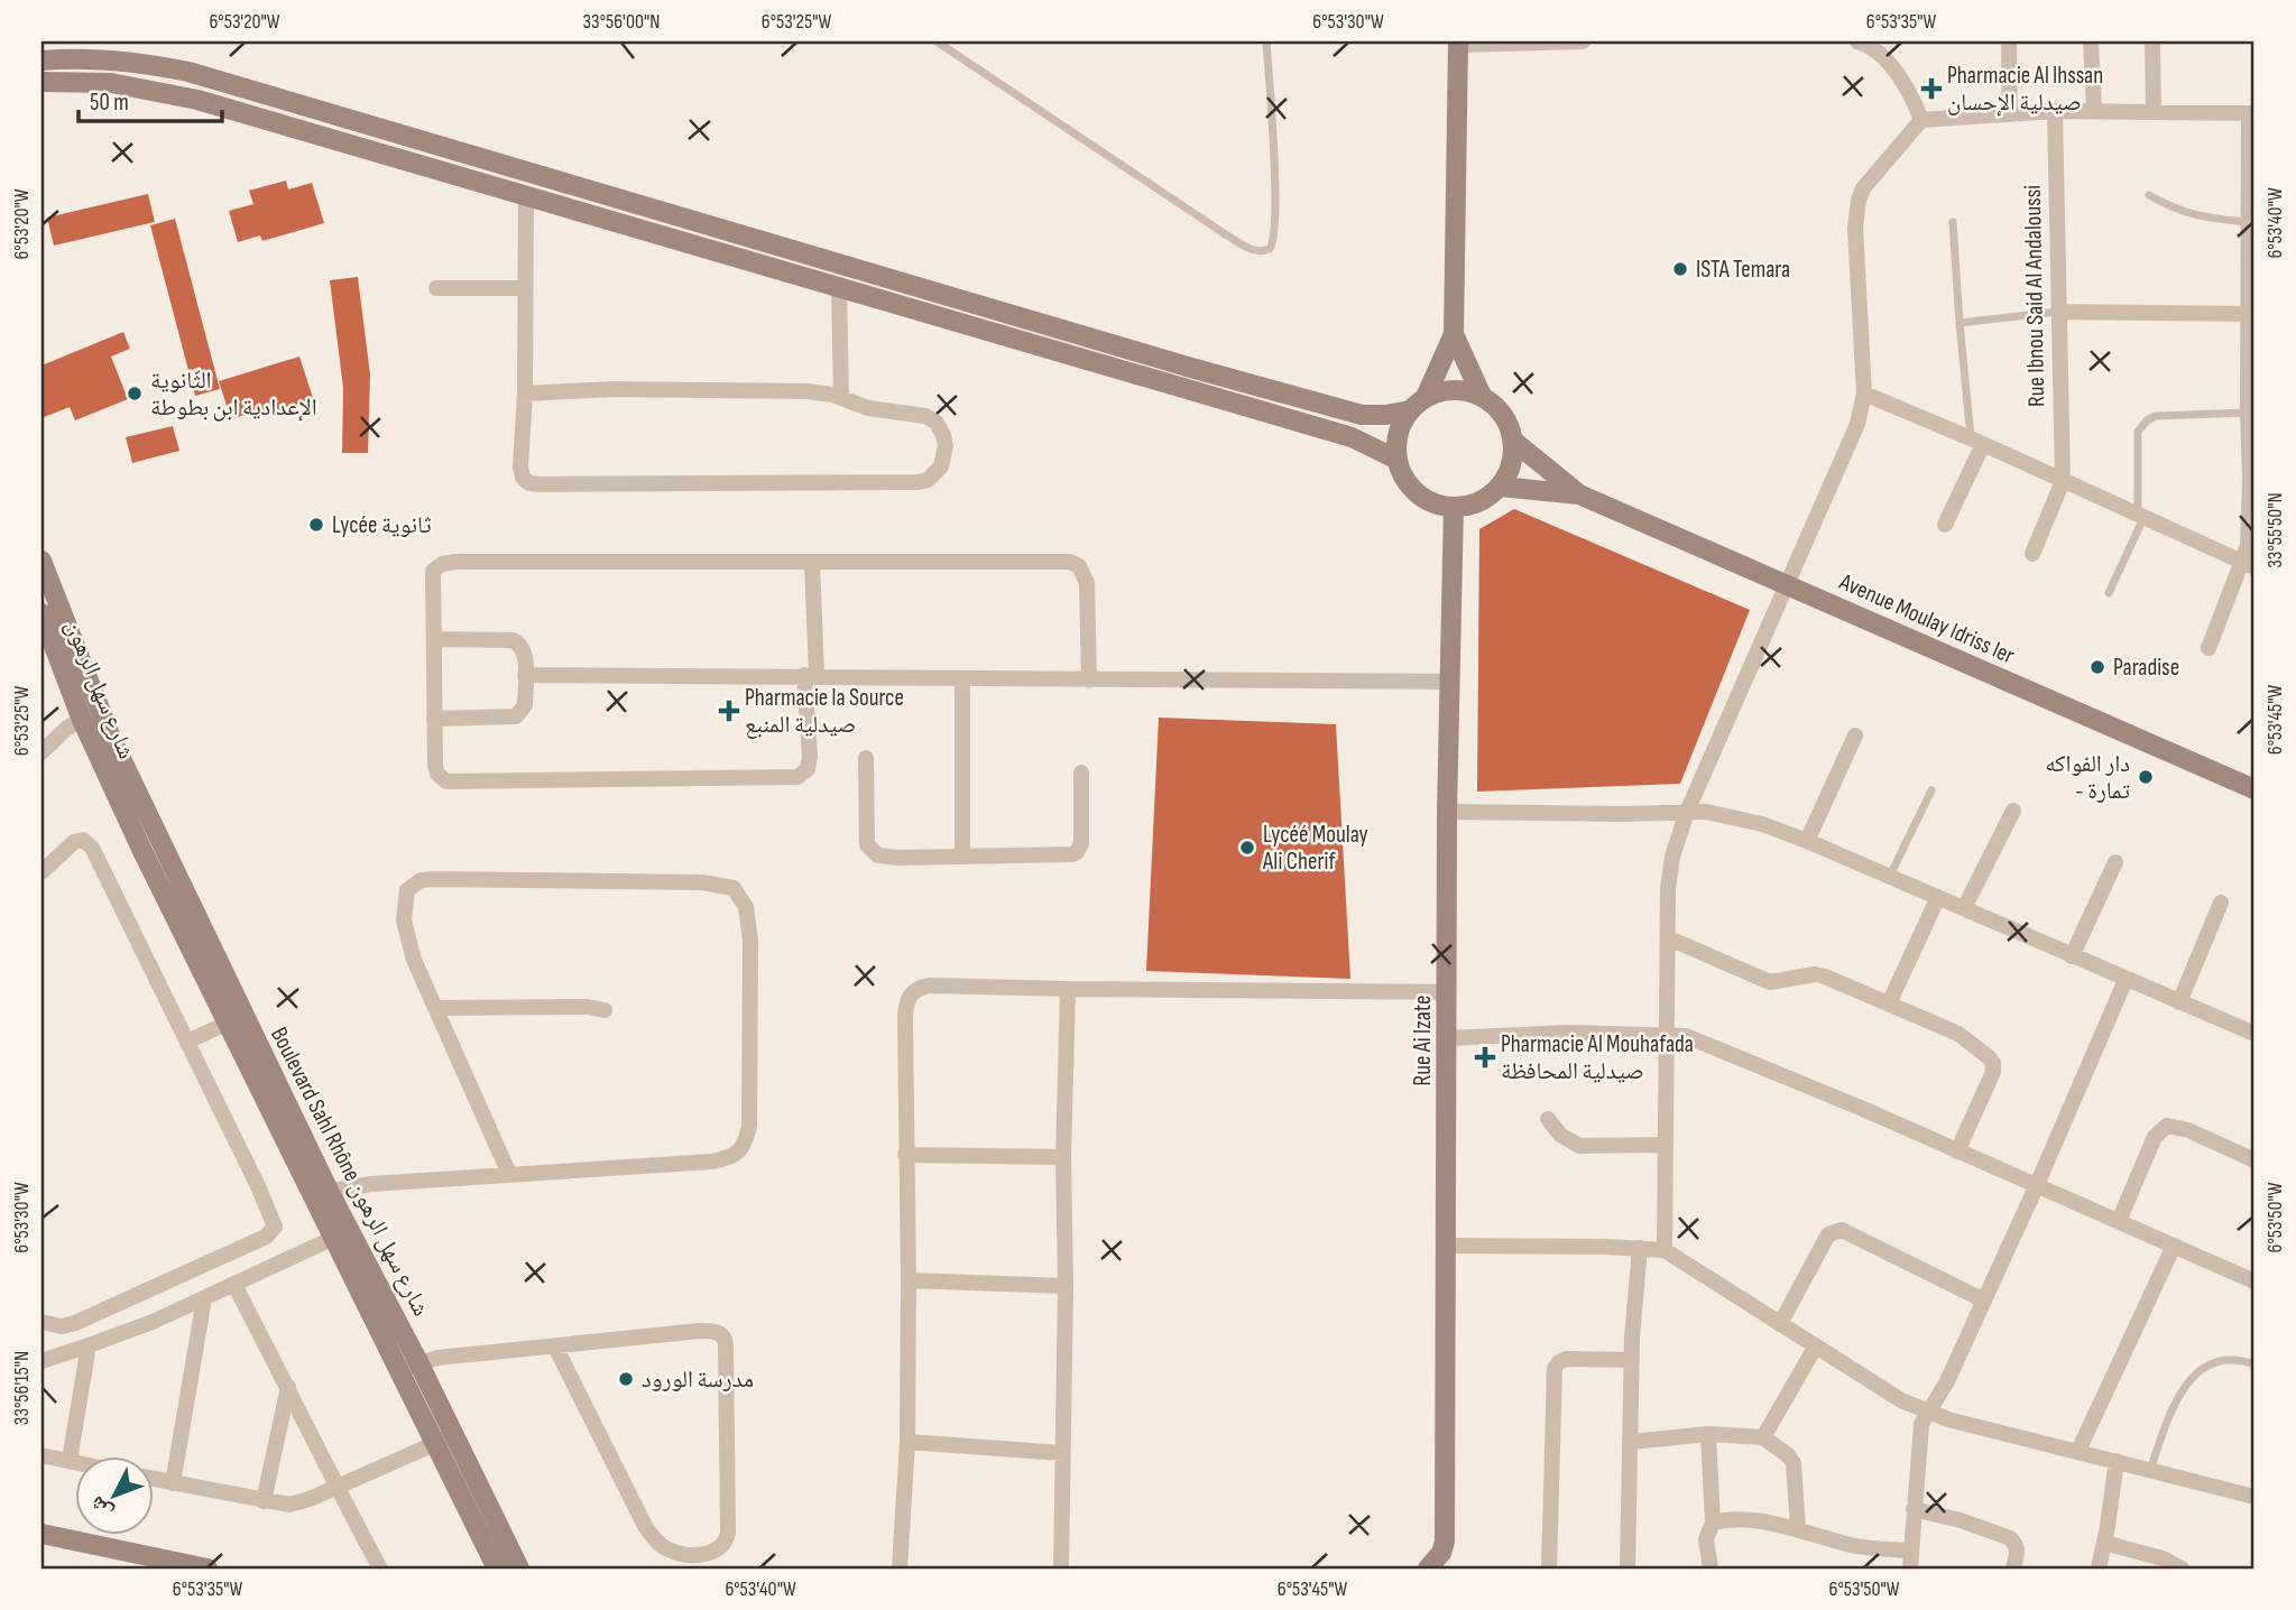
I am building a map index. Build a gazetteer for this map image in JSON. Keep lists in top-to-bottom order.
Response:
{
  "streets": {
    "street": [
      "Rue Ibnou Said Al Andaloussi",
      "Avenue Moulay Idriss Ier",
      "شارع سهل الرهون",
      "Rue Ai Izate",
      "Boulevard Sahl Rhône شارع سهل الرهون"
    ]
  },
  "crossings": [
    ["شارع سهل الرهون", "Boulevard Sahl Rhône شارع سهل الرهون"]
  ],
  "places": {
    "health": ["Pharmacie Al Ihssan صيدلية الإحسان", "Pharmacie la Source صيدلية المنبع", "Pharmacie Al Mouhafada صيدلية المحافظة"],
    "other": [
      "ISTA Temara",
      "الثّانوية الإعدادية ابن بطوطة",
      "Lycée ثانوية",
      "Paradise",
      "دار الفواكه - تمارة",
      "Lycéé Moulay Ali Cherif",
      "مدرسة الورود"
    ]
  },
  "scale_bar": "50 m",
  "north": "bottom left",
  "coordinates": [
    "6°53'20\"W",
    "33°56'00\"N",
    "6°53'25\"W",
    "6°53'30\"W",
    "6°53'35\"W",
    "6°53'40\"W",
    "33°55'50\"N",
    "6°53'45\"W",
    "6°53'50\"W",
    "33°56'15\"N"
  ]
}
